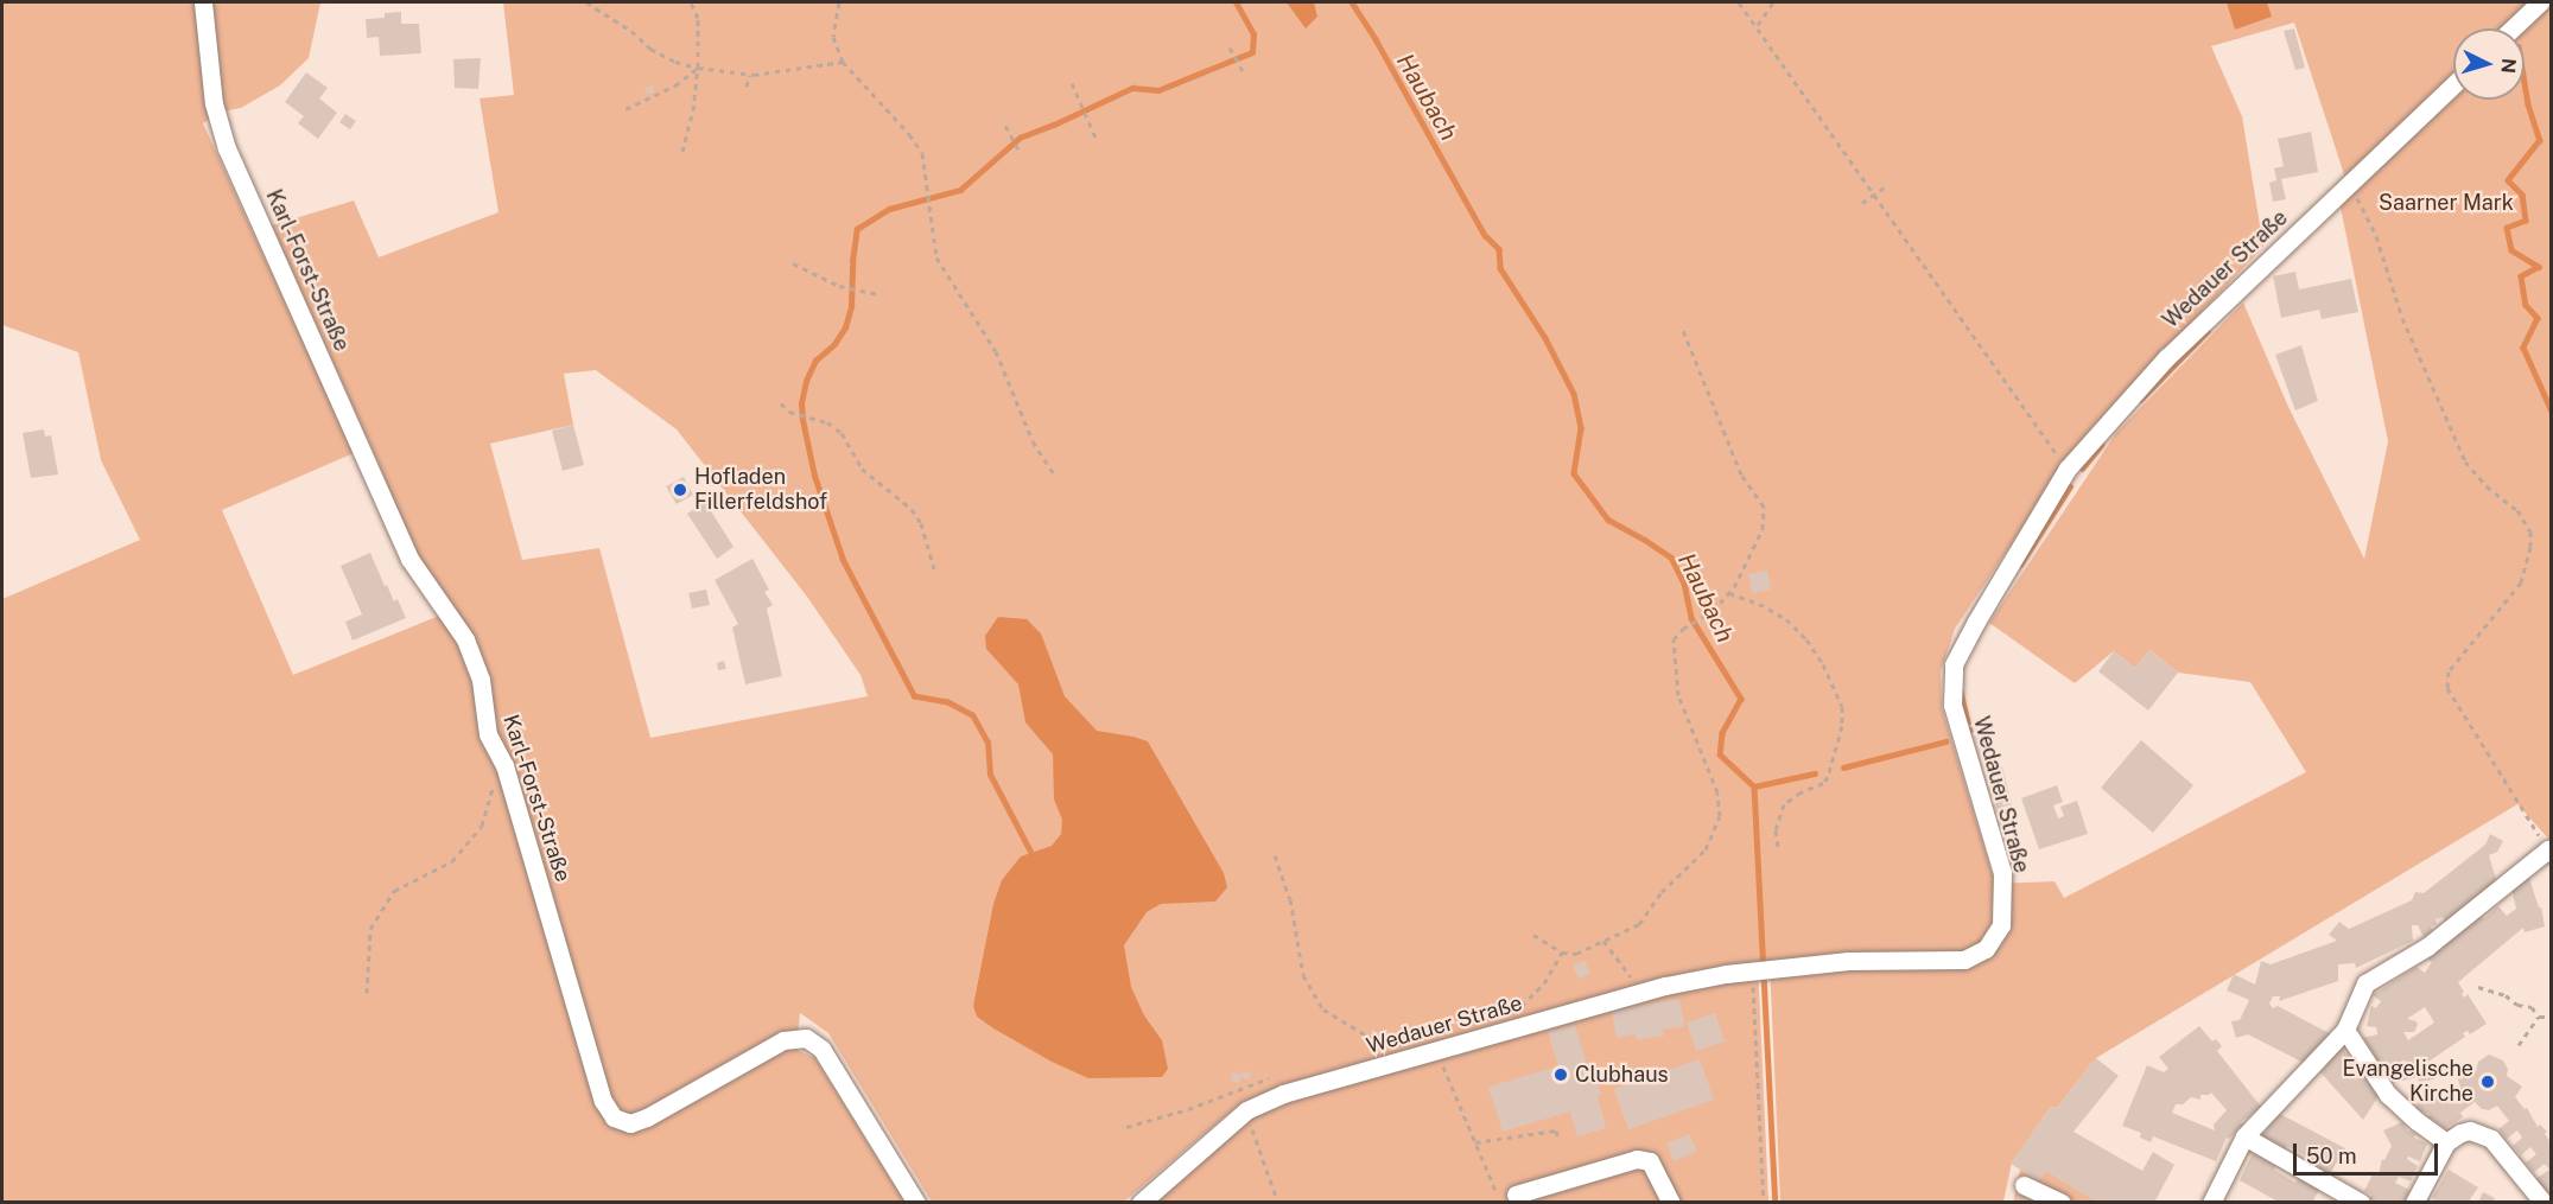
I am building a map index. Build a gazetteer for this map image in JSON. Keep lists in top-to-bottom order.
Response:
{
  "streets": {
    "street": ["Wedauer Straße", "Karl-Forst-Straße"]
  },
  "water": ["Haubach"],
  "parks": ["Saarner Mark"],
  "places": ["Hofladen Fillerfeldshof", "Clubhaus", "Evangelische Kirche"],
  "scale_bar": "50 m",
  "north": "right"
}
